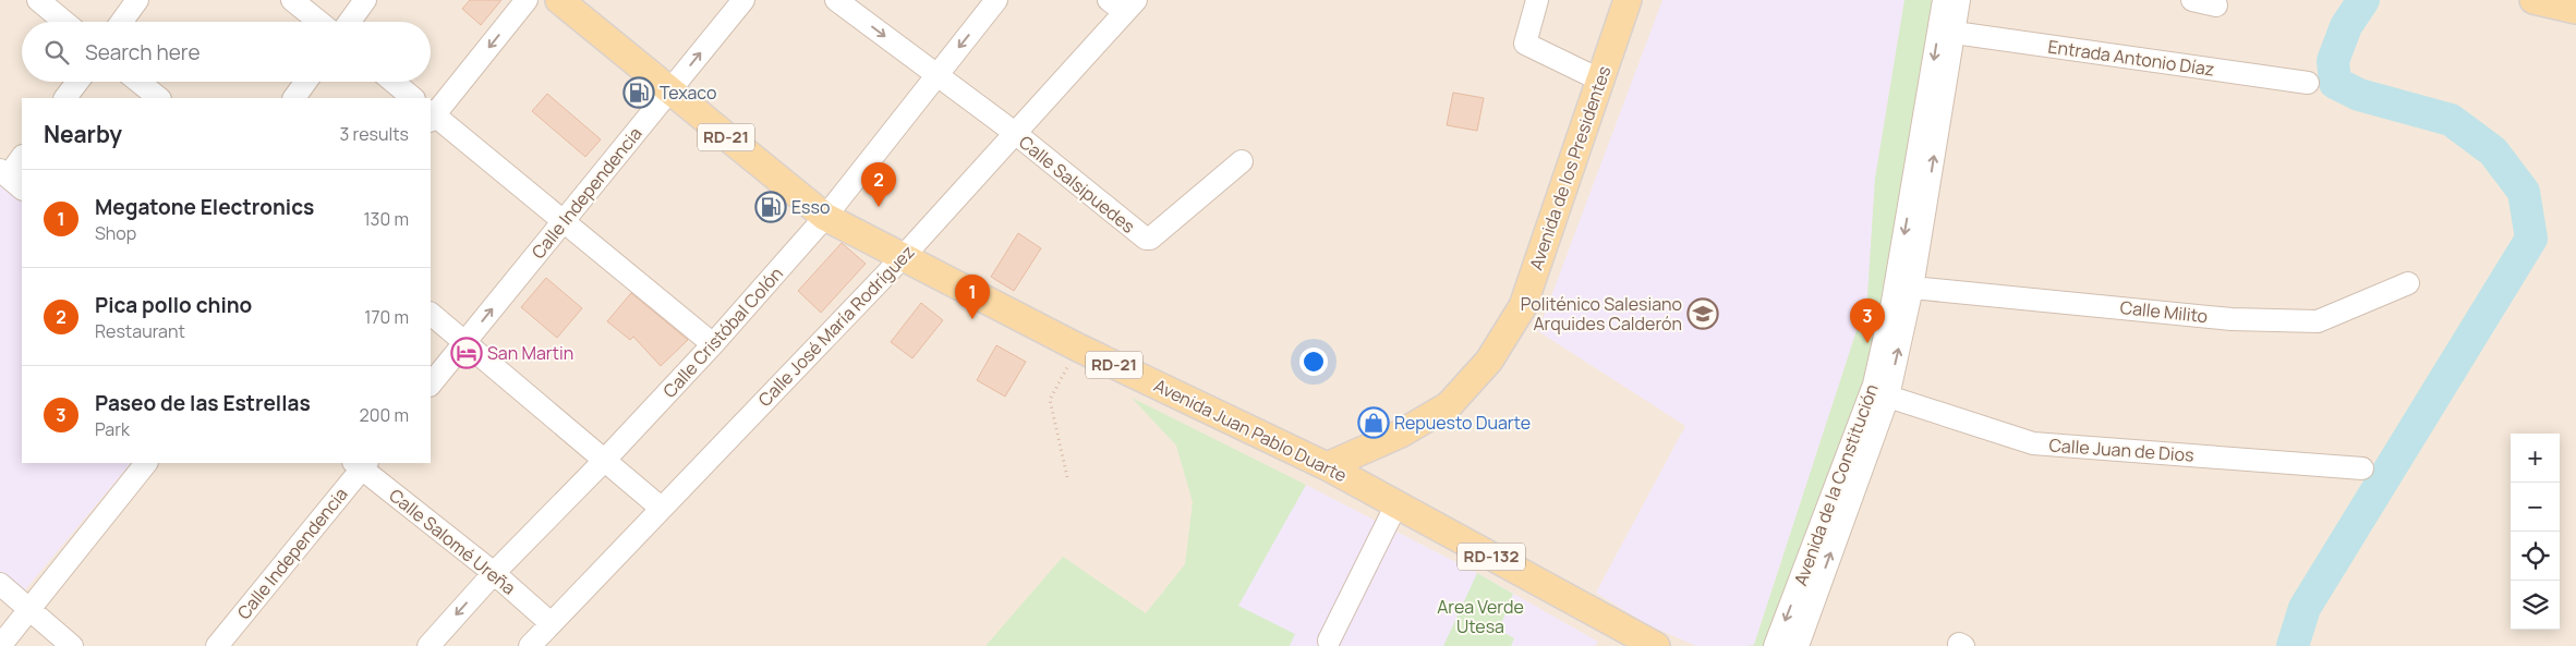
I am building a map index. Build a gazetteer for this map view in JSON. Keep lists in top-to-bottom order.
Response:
{
  "streets": {
    "main road": [
      "RD-21",
      "Avenida de los Presidentes",
      "Avenida Juan Pablo Duarte",
      "RD-132"
    ],
    "street": [
      "Entrada Antonio Díaz",
      "Calle Salsipuedes",
      "Calle Independencia",
      "Calle Milito",
      "Calle José María Rodríguez",
      "Calle Cristóbal Colón",
      "Calle Juan de Dios",
      "Avenida de la Constitución",
      "Calle Salomé Ureña"
    ]
  },
  "crossings": [
    ["Entrada Antonio Díaz", "Avenida de la Constitución"],
    ["Avenida de los Presidentes", "Avenida Juan Pablo Duarte"],
    ["Calle Salsipuedes", "Calle José María Rodríguez"],
    ["Calle Independencia", "Avenida Juan Pablo Duarte"],
    ["Calle Independencia", "Calle Salomé Ureña"],
    ["Calle Milito", "Avenida de la Constitución"],
    ["Calle José María Rodríguez", "Avenida Juan Pablo Duarte"],
    ["Calle José María Rodríguez", "Calle Salomé Ureña"],
    ["Calle Cristóbal Colón", "Avenida Juan Pablo Duarte"],
    ["Calle Cristóbal Colón", "Calle Salomé Ureña"],
    ["Calle Juan de Dios", "Avenida de la Constitución"]
  ],
  "one_way": ["Calle Independencia"],
  "parks": ["Area Verde Utesa"],
  "places": {
    "fuel station": ["Texaco", "Esso"],
    "school or university": ["Politénico Salesiano Arquides Calderón"],
    "hotel": ["San Martin"],
    "shop": ["Repuesto Duarte"]
  },
  "page": {
    "search": "Search here",
    "heading": ["Nearby", "3 results"],
    "pins": ["2", "1", "3"],
    "list": [
      {
        "mark": "1",
        "name": "Megatone Electronics",
        "note": "Shop",
        "value": "130 m"
      },
      {
        "mark": "2",
        "name": "Pica pollo chino",
        "note": "Restaurant",
        "value": "170 m"
      },
      {
        "mark": "3",
        "name": "Paseo de las Estrellas",
        "note": "Park",
        "value": "200 m"
      }
    ],
    "map_buttons": ["+", "−"]
  }
}
